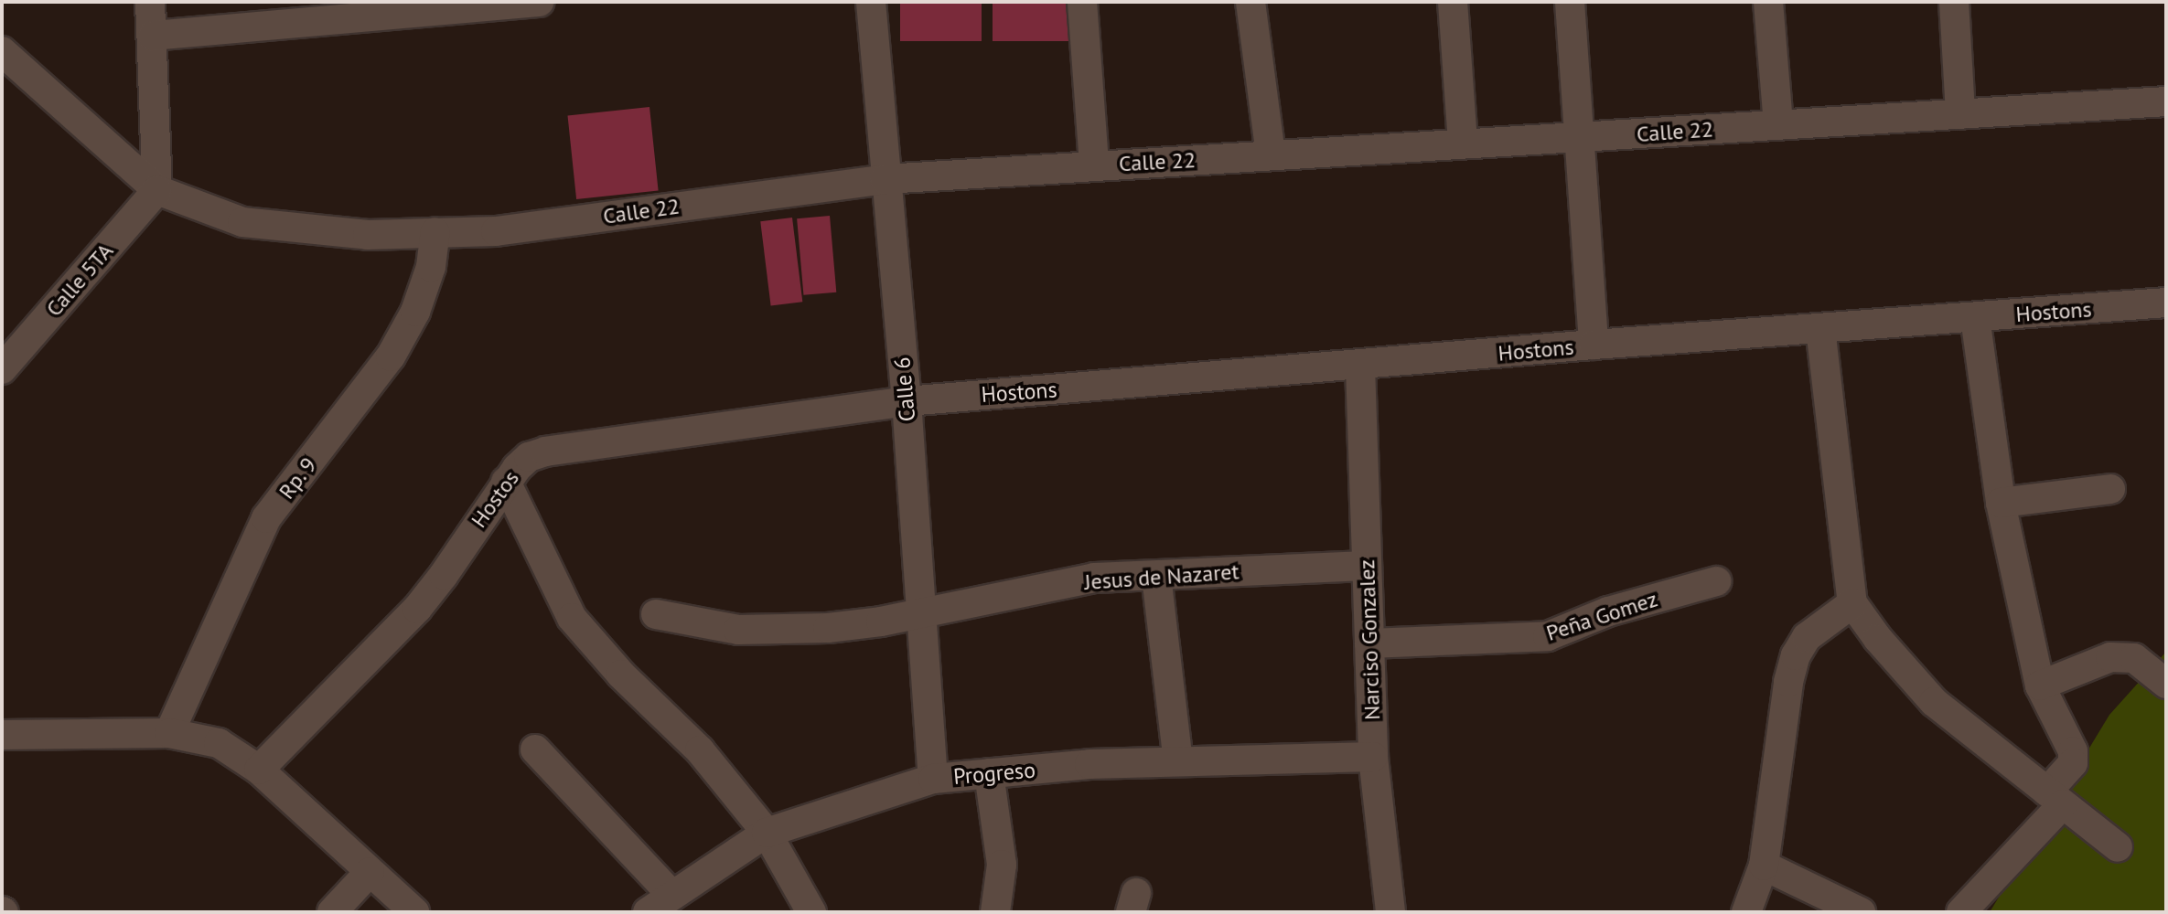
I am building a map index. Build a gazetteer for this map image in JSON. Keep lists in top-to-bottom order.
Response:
{
  "streets": {
    "street": [
      "Calle 22",
      "Calle 5TA",
      "Hostons",
      "Calle 6",
      "Rp. 9",
      "Hostos",
      "Jesus de Nazaret",
      "Peña Gomez",
      "Narciso Gonzalez",
      "Progreso"
    ]
  },
  "crossings": [
    ["Calle 22", "Calle 5TA"],
    ["Calle 22", "Calle 6"],
    ["Calle 22", "Rp. 9"],
    ["Hostons", "Calle 6"],
    ["Hostons", "Hostos"],
    ["Hostons", "Narciso Gonzalez"],
    ["Calle 6", "Hostos"],
    ["Calle 6", "Jesus de Nazaret"],
    ["Calle 6", "Progreso"],
    ["Jesus de Nazaret", "Narciso Gonzalez"],
    ["Peña Gomez", "Narciso Gonzalez"],
    ["Narciso Gonzalez", "Progreso"]
  ]
}
